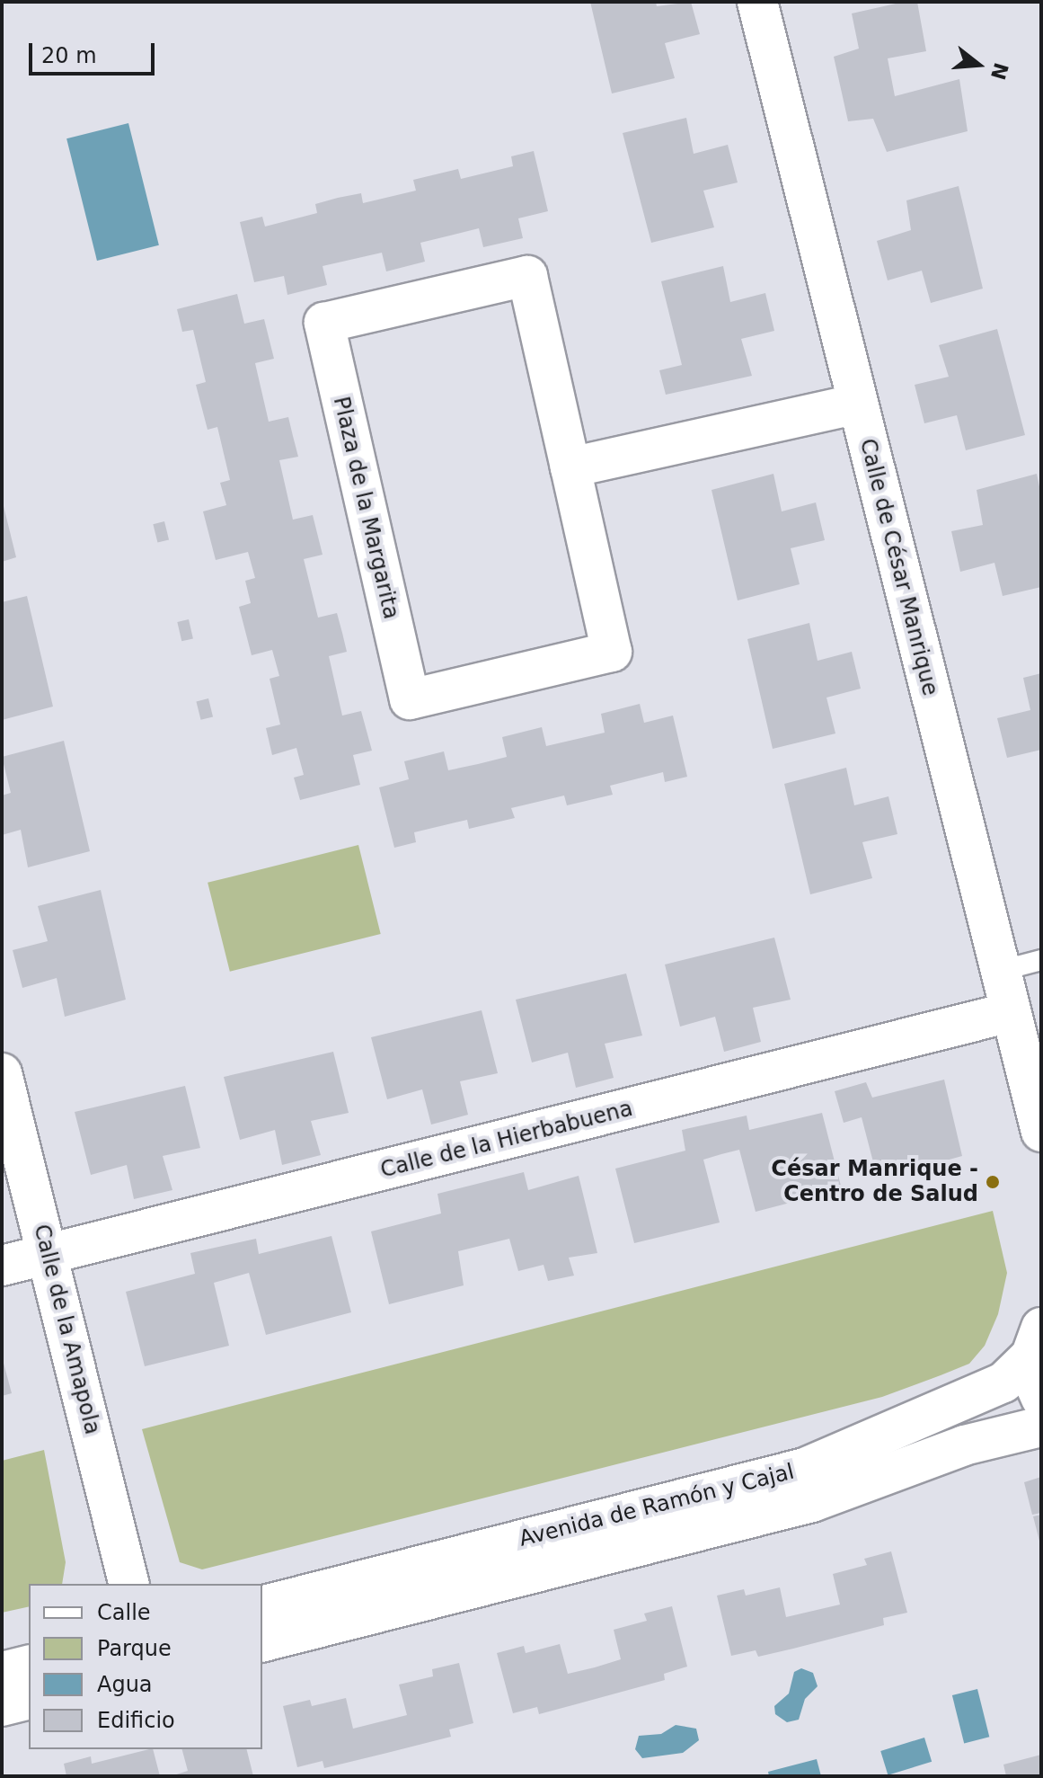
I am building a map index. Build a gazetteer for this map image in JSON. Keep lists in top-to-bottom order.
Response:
{
  "streets": {
    "street": [
      "Plaza de la Margarita",
      "Calle de César Manrique",
      "Calle de la Hierbabuena",
      "Calle de la Amapola",
      "Avenida de Ramón y Cajal"
    ]
  },
  "crossings": [
    ["Calle de César Manrique", "Calle de la Hierbabuena"],
    ["Calle de la Hierbabuena", "Calle de la Amapola"]
  ],
  "places": ["César Manrique - Centro de Salud"],
  "legend": [
    "Calle",
    "Parque",
    "Agua",
    "Edificio"
  ],
  "scale_bar": "20 m",
  "north": "right"
}
